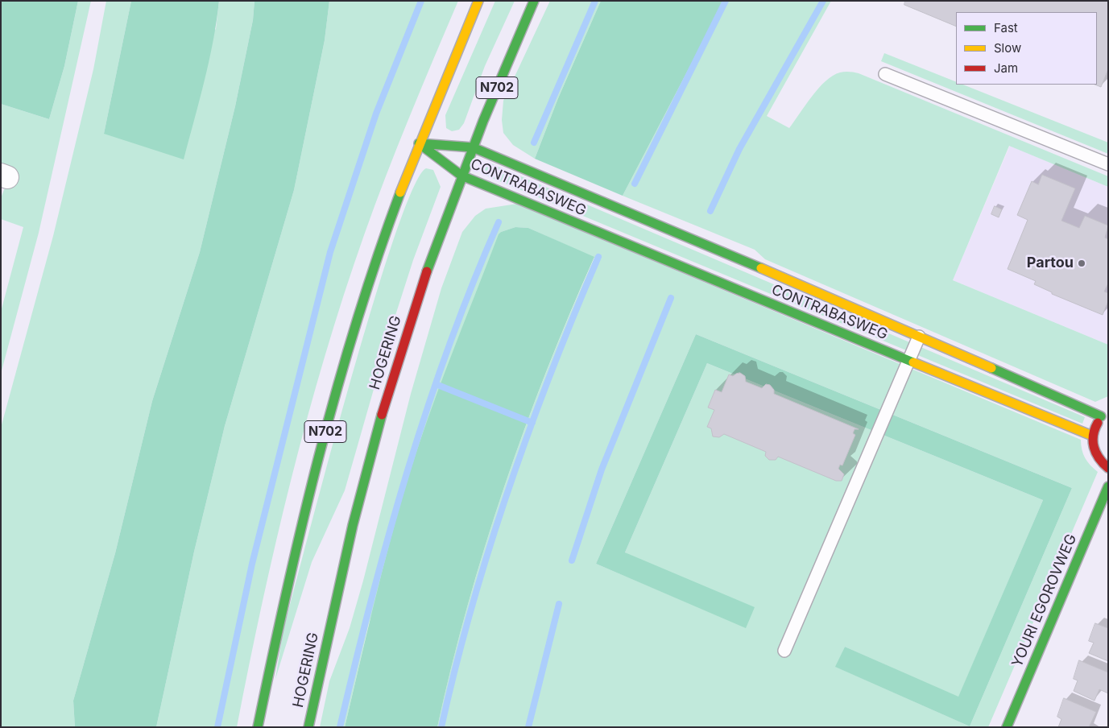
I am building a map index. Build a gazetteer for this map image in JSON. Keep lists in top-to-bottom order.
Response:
{
  "streets": {
    "main road": [
      "N702",
      "CONTRABASWEG",
      "HOGERING",
      "YOURI EGOROVWEG"
    ]
  },
  "crossings": [
    ["N702", "CONTRABASWEG"],
    ["CONTRABASWEG", "HOGERING"]
  ],
  "places": ["Partou"],
  "legend": ["Fast", "Slow", "Jam"]
}
